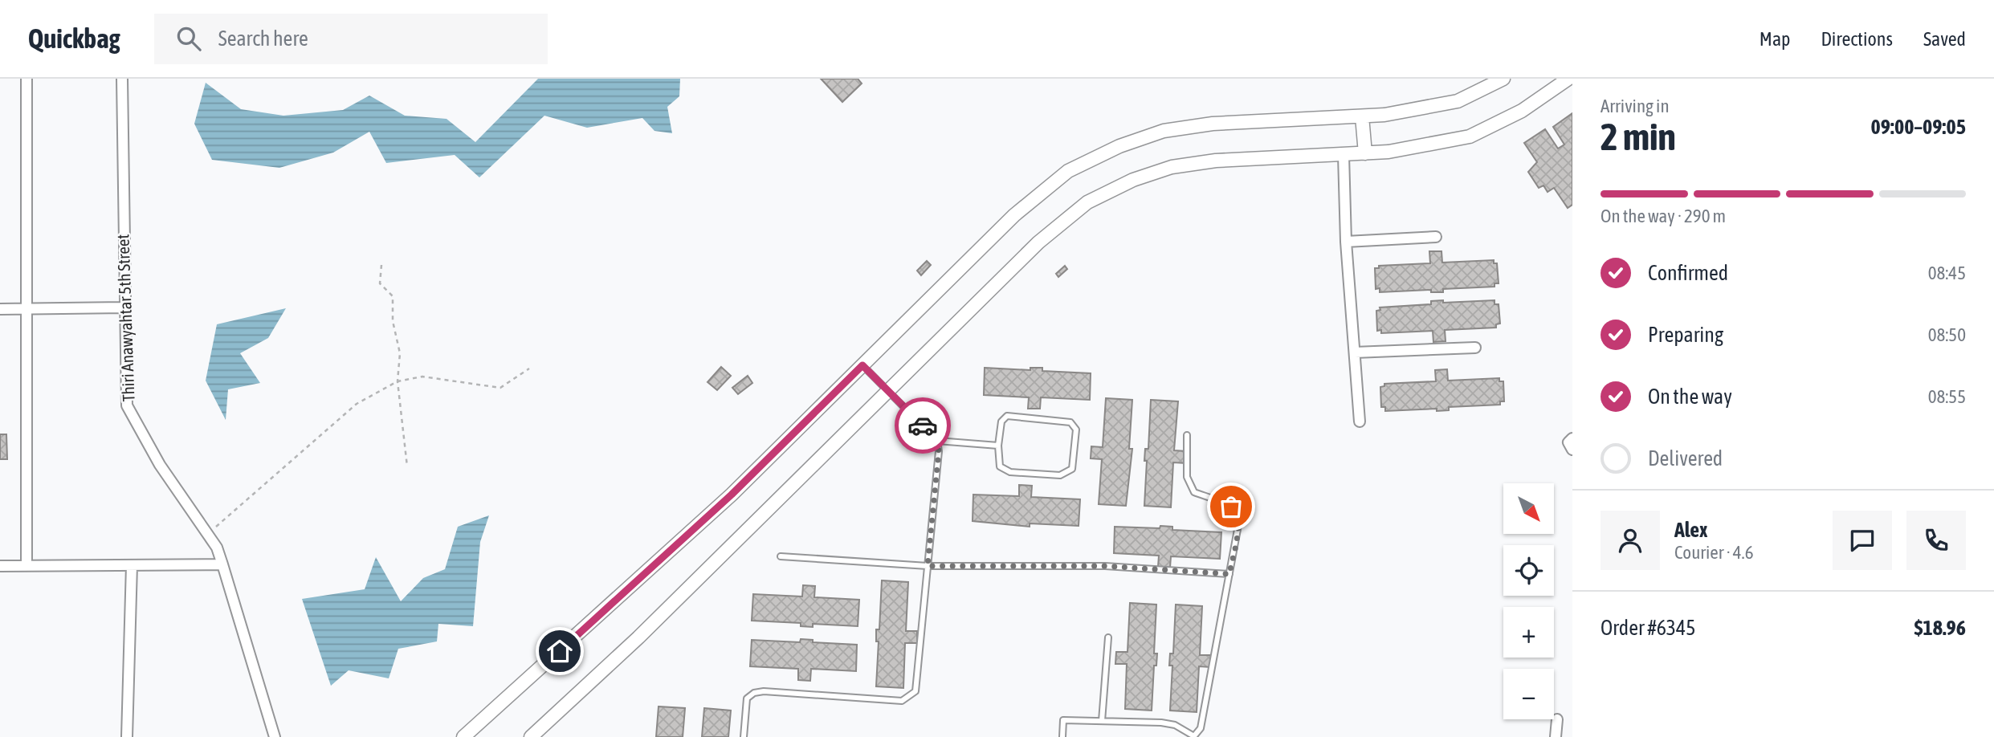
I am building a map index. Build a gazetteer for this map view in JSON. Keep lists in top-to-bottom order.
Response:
{
  "streets": {
    "street": ["Thiri Anawyahtar 5th Street"]
  },
  "north": "bottom right",
  "page": {
    "header": "Quickbag",
    "search": "Search here",
    "nav": ["Map", "Directions", "Saved"],
    "heading": ["2 min", "Arriving in", "09:00–09:05"],
    "panel": [
      "Alex",
      "Courier · 4.6",
      "Order #6345",
      "$18.96"
    ],
    "bar": "On the way · 290 m",
    "list": [
      ["Confirmed", "08:45"],
      ["Preparing", "08:50"],
      ["On the way", "08:55"],
      "Delivered"
    ],
    "map_buttons": ["+", "−"]
  }
}
